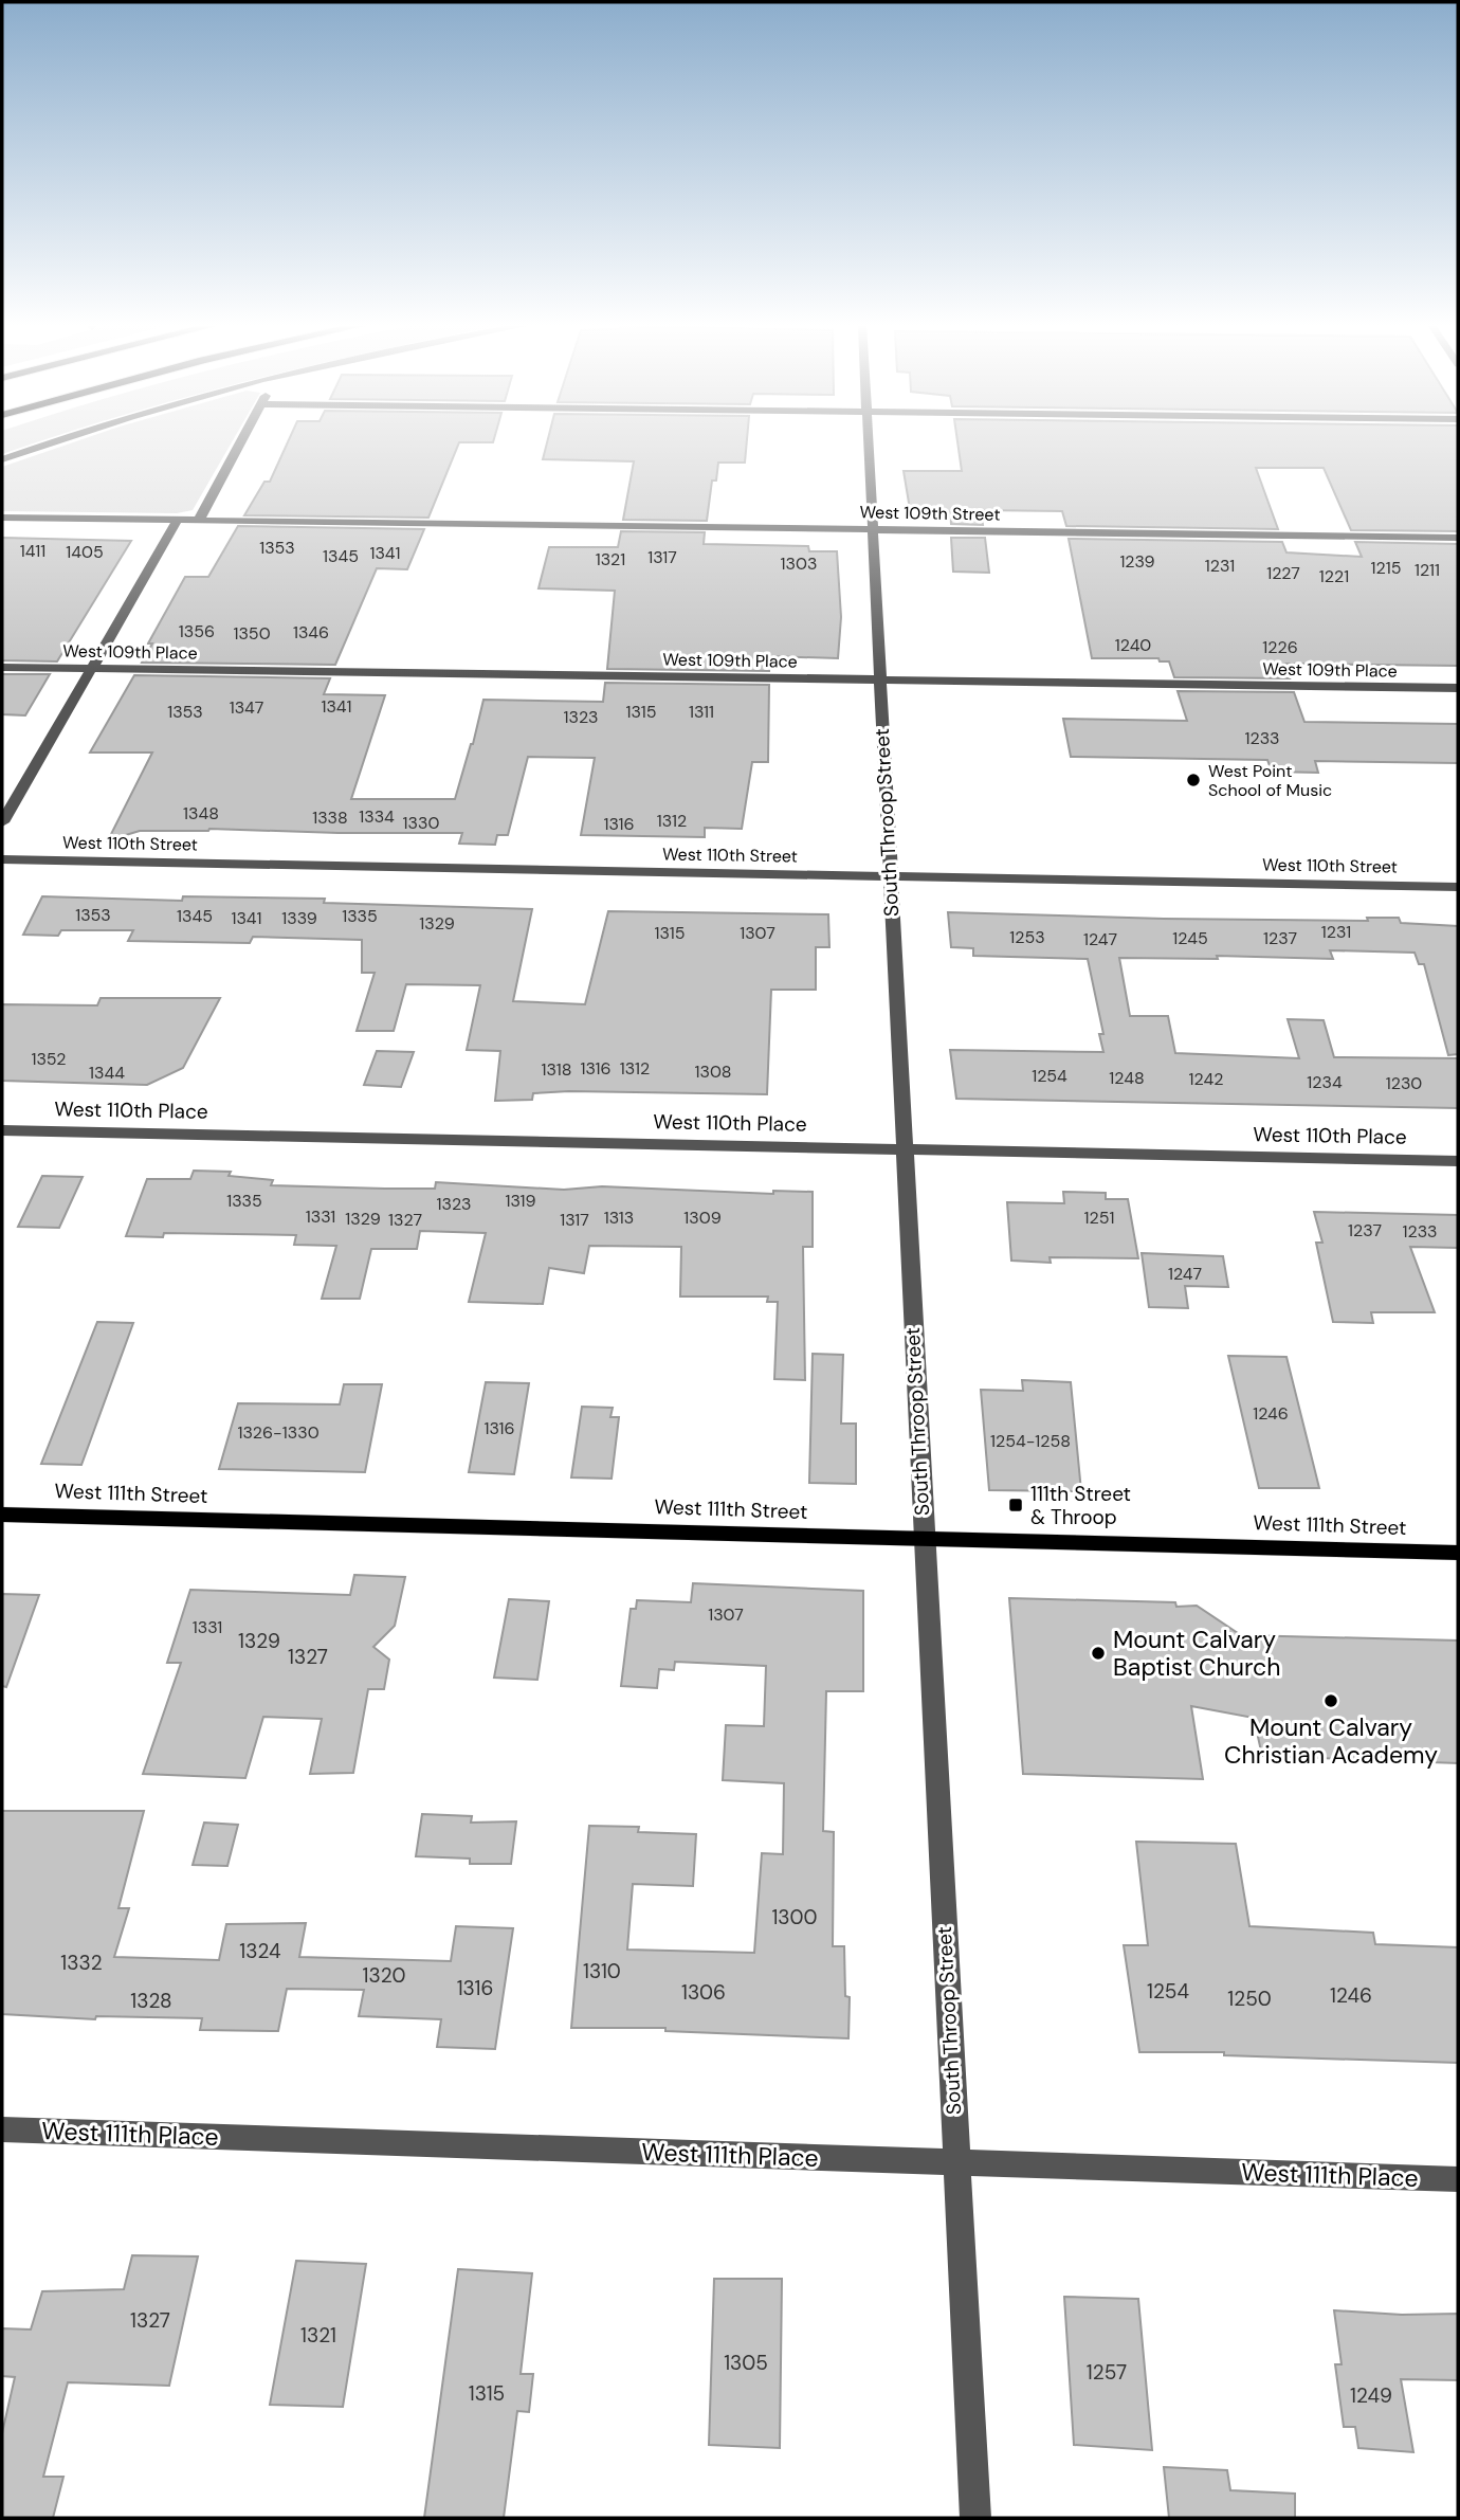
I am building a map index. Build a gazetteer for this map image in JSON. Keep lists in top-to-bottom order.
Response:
{
  "streets": {
    "main road": ["West 111th Street"],
    "street": [
      "West 109th Street",
      "West 109th Place",
      "South Throop Street",
      "West 110th Street",
      "West 110th Place",
      "West 111th Place"
    ]
  },
  "crossings": [
    ["West 109th Street", "South Throop Street"],
    ["West 109th Place", "South Throop Street"],
    ["South Throop Street", "West 110th Street"],
    ["South Throop Street", "West 110th Place"],
    ["South Throop Street", "West 111th Street"],
    ["South Throop Street", "West 111th Place"]
  ],
  "places": {
    "other": ["West Point School of Music", "Mount Calvary Baptist Church", "Mount Calvary Christian Academy"],
    "transit": ["111th Street & Throop"]
  },
  "house_numbers": [
    "1353",
    "1411",
    "1405",
    "1341",
    "1345",
    "1317",
    "1321",
    "1239",
    "1303",
    "1231",
    "1215",
    "1211",
    "1227",
    "1221",
    "1356",
    "1346",
    "1350",
    "1240",
    "1226",
    "1341",
    "1347",
    "1353",
    "1315",
    "1311",
    "1323",
    "1233",
    "1348",
    "1334",
    "1338",
    "1312",
    "1330",
    "1316",
    "1353",
    "1345",
    "1335",
    "1341",
    "1339",
    "1329",
    "1231",
    "1315",
    "1307",
    "1253",
    "1245",
    "1237",
    "1247",
    "1352",
    "1316",
    "1312",
    "1318",
    "1308",
    "1344",
    "1254",
    "1248",
    "1242",
    "1234",
    "1230",
    "1335",
    "1319",
    "1323",
    "1331",
    "1313",
    "1309",
    "1251",
    "1329",
    "1327",
    "1317",
    "1237",
    "1233",
    "1247",
    "1246",
    "1316",
    "1326-1330",
    "1254-1258",
    "1307",
    "1331",
    "1329",
    "1327",
    "1300",
    "1324",
    "1332",
    "1310",
    "1320",
    "1316",
    "1254",
    "1306",
    "1246",
    "1250",
    "1328",
    "1327",
    "1321",
    "1305",
    "1257",
    "1315",
    "1249"
  ]
}
